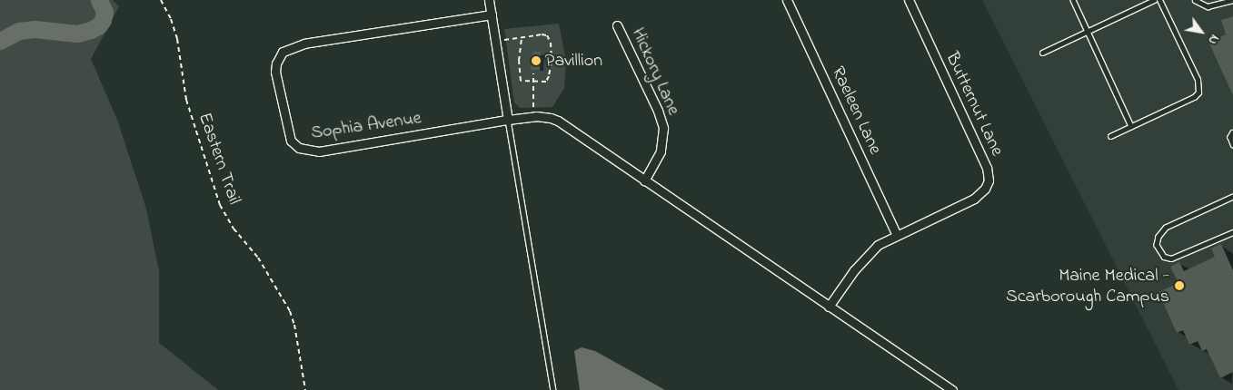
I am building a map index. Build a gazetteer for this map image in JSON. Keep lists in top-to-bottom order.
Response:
{
  "streets": {
    "street": [
      "Hickory Lane",
      "Butternut Lane",
      "Raeleen Lane",
      "Sophia Avenue"
    ],
    "path": ["Eastern Trail"]
  },
  "crossings": [
    ["Hickory Lane", "Sophia Avenue"],
    ["Butternut Lane", "Raeleen Lane"],
    ["Butternut Lane", "Sophia Avenue"]
  ],
  "places": ["Pavillion", "Maine Medical - Scarborough Campus"],
  "north": "bottom right"
}
